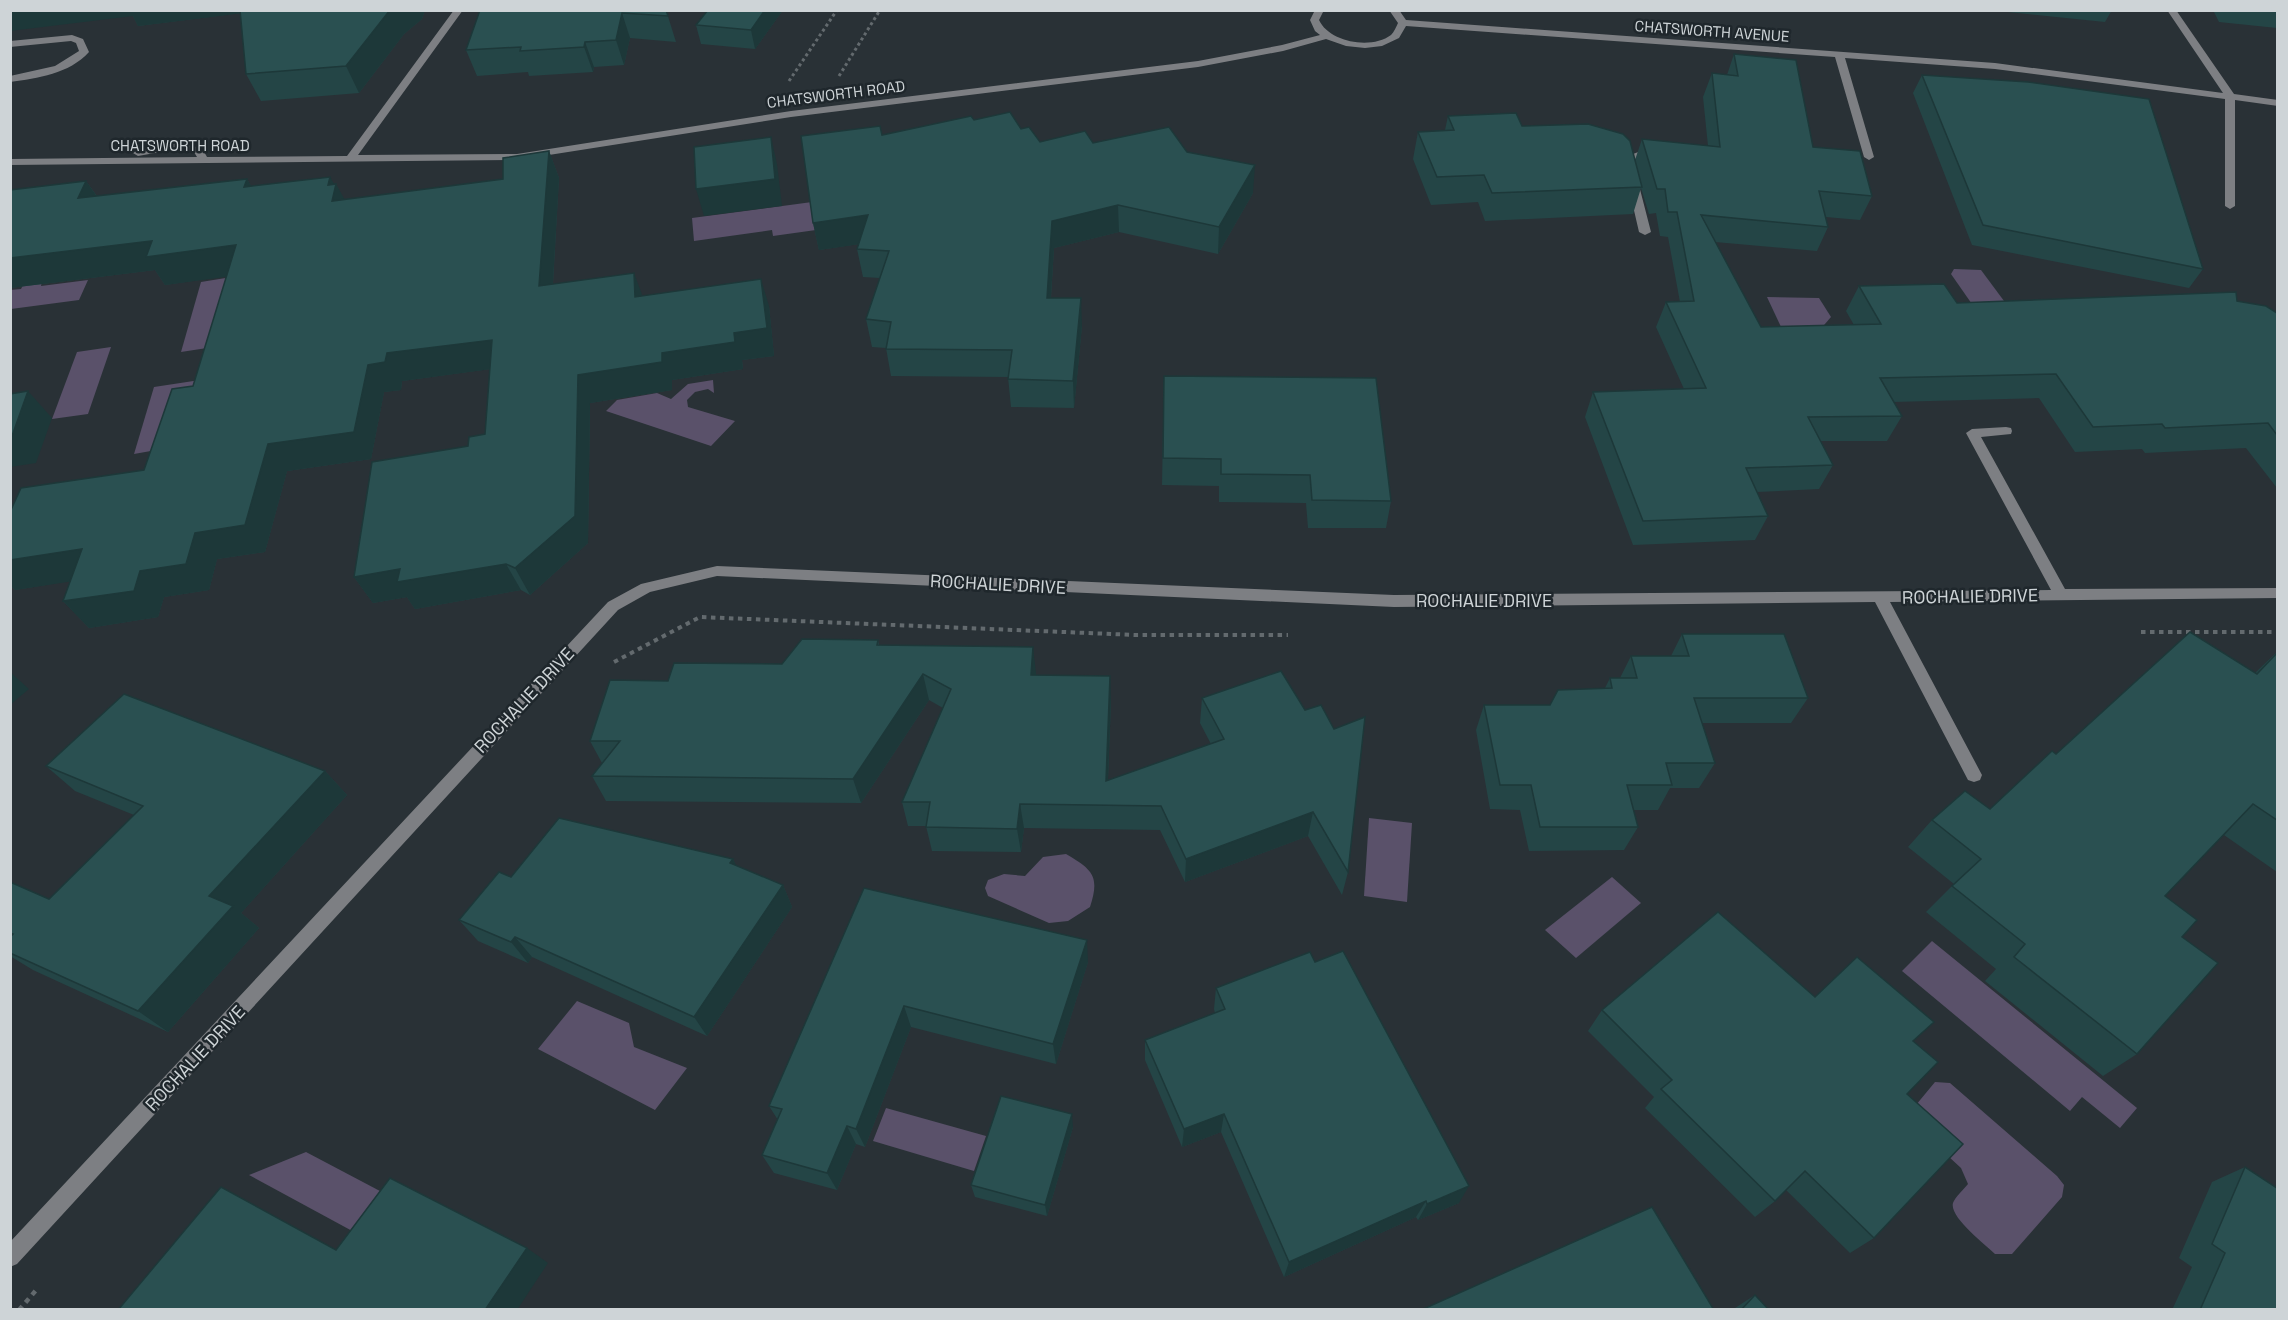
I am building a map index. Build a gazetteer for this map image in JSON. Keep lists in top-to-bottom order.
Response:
{
  "streets": {
    "street": ["CHATSWORTH AVENUE", "CHATSWORTH ROAD", "ROCHALIE DRIVE"]
  }
}
